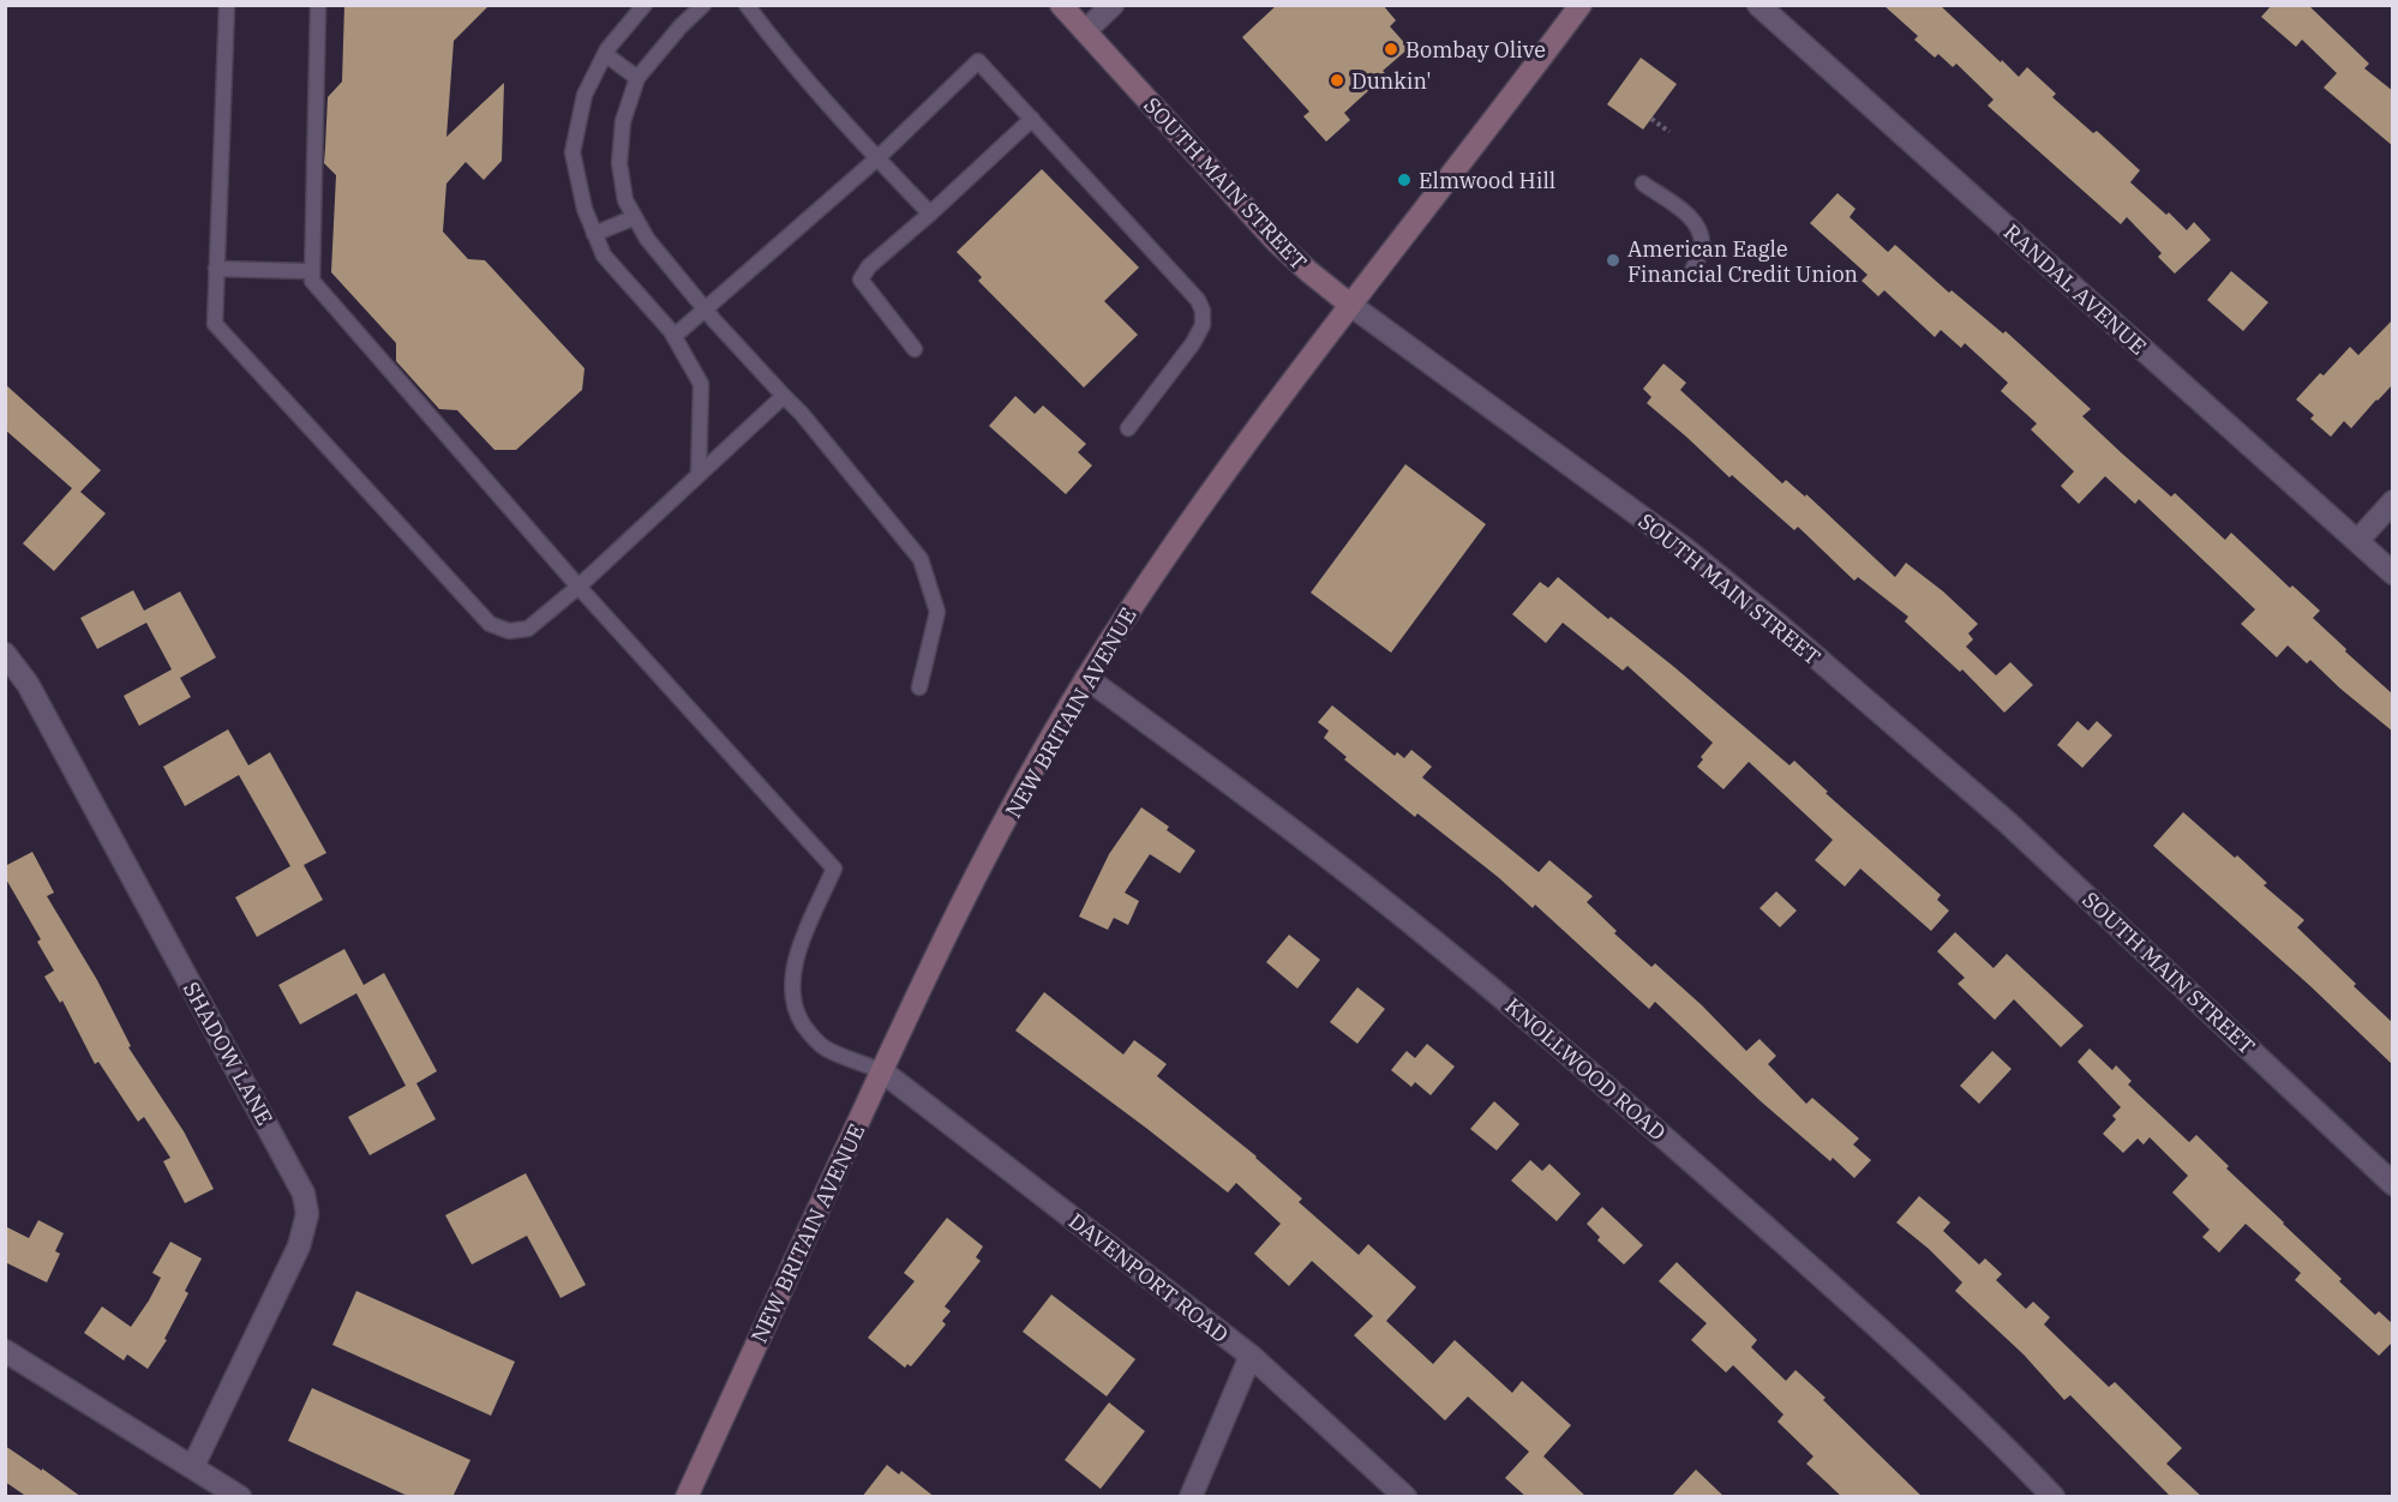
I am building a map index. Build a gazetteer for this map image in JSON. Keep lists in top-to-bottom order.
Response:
{
  "streets": {
    "main road": ["SOUTH MAIN STREET", "NEW BRITAIN AVENUE"],
    "street": [
      "RANDAL AVENUE",
      "SHADOW LANE",
      "KNOLLWOOD ROAD",
      "DAVENPORT ROAD"
    ]
  },
  "crossings": [
    ["SOUTH MAIN STREET", "NEW BRITAIN AVENUE"],
    ["NEW BRITAIN AVENUE", "KNOLLWOOD ROAD"],
    ["NEW BRITAIN AVENUE", "DAVENPORT ROAD"]
  ],
  "places": [
    "Bombay Olive",
    "Dunkin'",
    "Elmwood Hill",
    "American Eagle Financial Credit Union"
  ]
}
